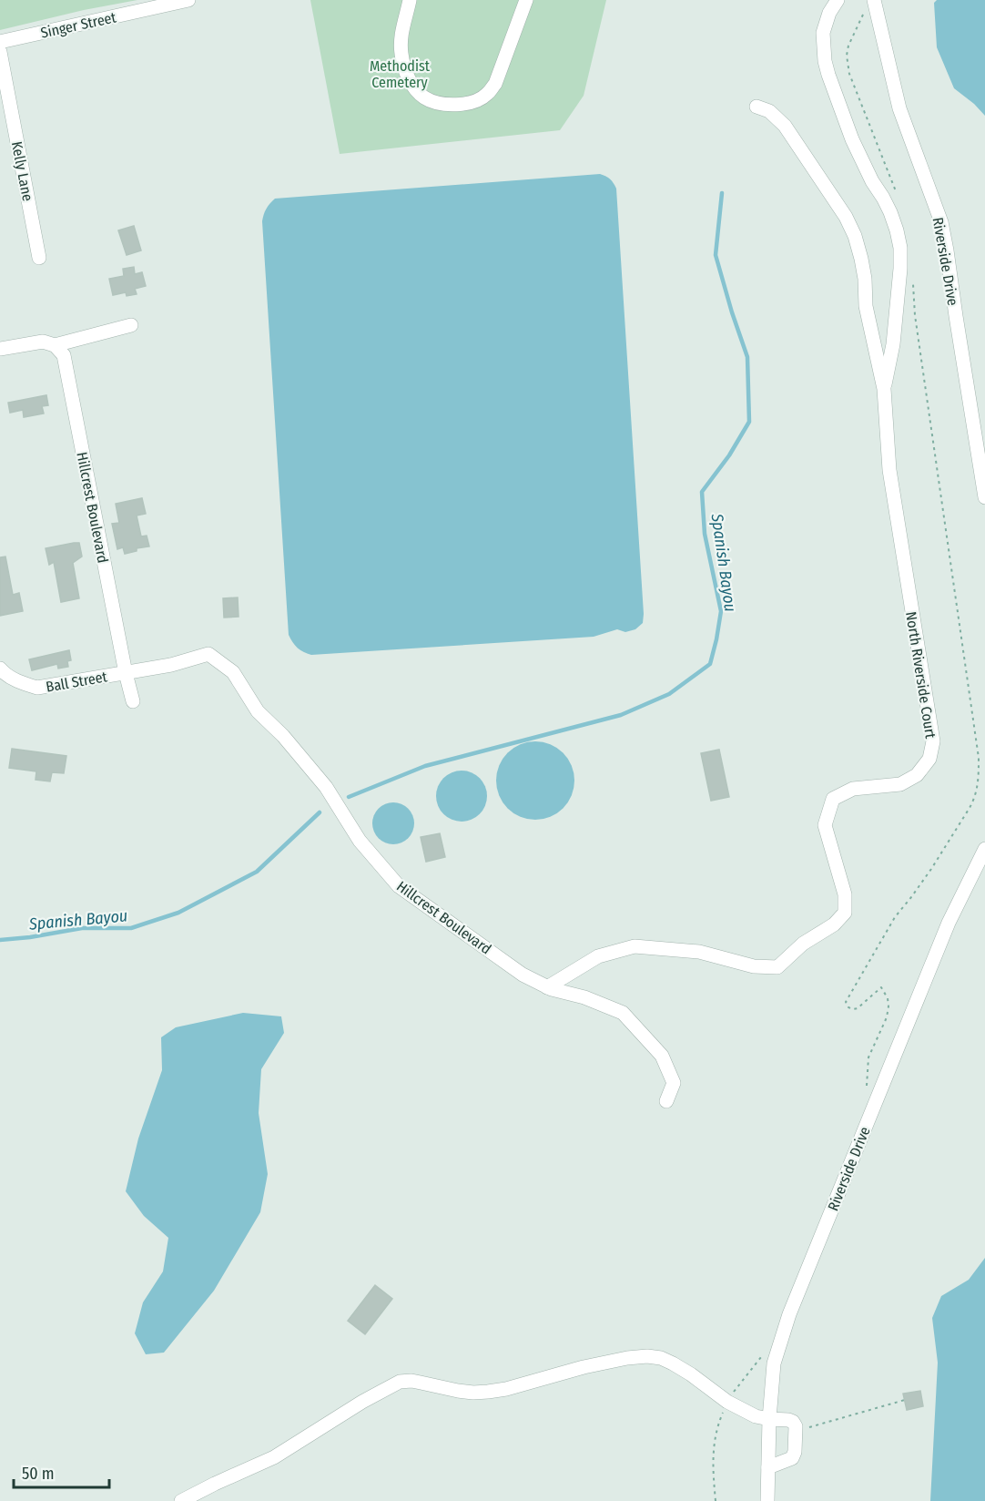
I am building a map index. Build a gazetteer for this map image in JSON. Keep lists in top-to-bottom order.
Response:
{
  "streets": {
    "street": [
      "Singer Street",
      "Kelly Lane",
      "Riverside Drive",
      "Hillcrest Boulevard",
      "North Riverside Court",
      "Ball Street"
    ]
  },
  "crossings": [
    ["Hillcrest Boulevard", "North Riverside Court"],
    ["Hillcrest Boulevard", "Ball Street"]
  ],
  "water": ["Spanish Bayou"],
  "parks": ["Methodist Cemetery"],
  "scale_bar": "50 m"
}
